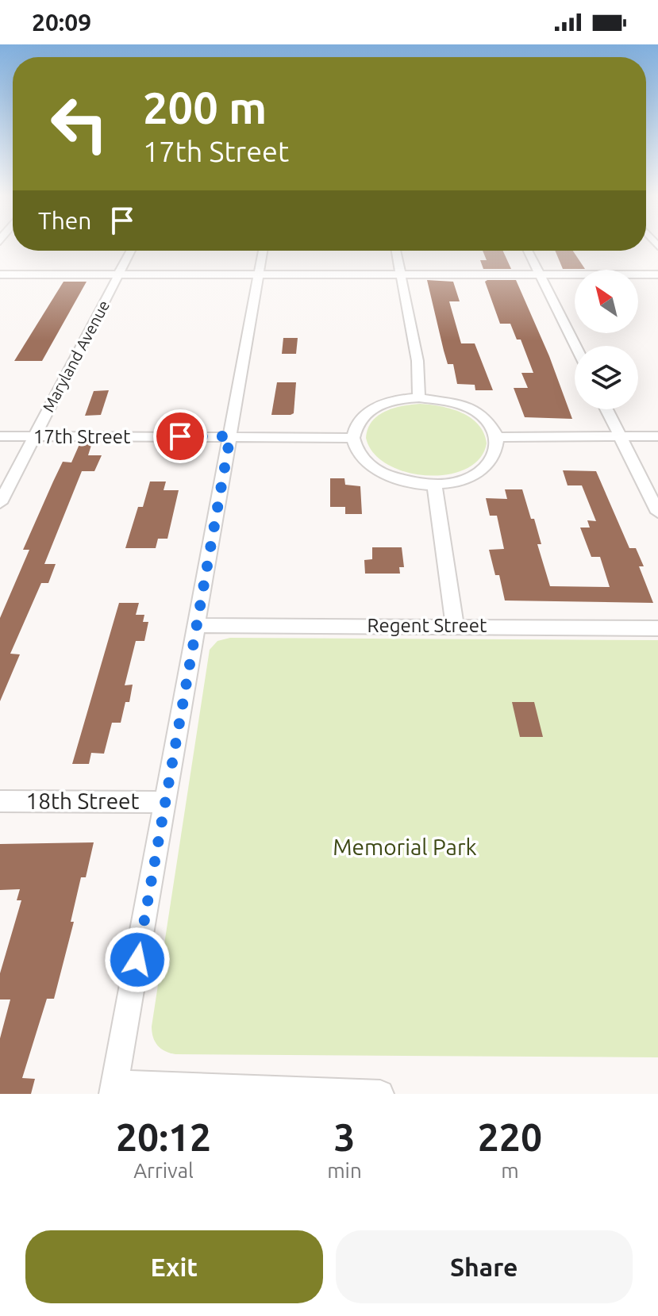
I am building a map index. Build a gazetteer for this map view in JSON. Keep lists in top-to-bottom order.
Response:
{
  "streets": {
    "street": [
      "Maryland Avenue",
      "17th Street",
      "Regent Street",
      "18th Street"
    ]
  },
  "crossings": [
    ["Maryland Avenue", "17th Street"]
  ],
  "parks": ["Memorial Park"],
  "north": "top left",
  "page": {
    "status": "20:09",
    "turn": ["200 m", "17th Street"],
    "then": "Then",
    "eta": [
      "20:12",
      "Arrival",
      "3",
      "min",
      "220",
      "m"
    ],
    "buttons": ["Exit", "Share"]
  }
}
